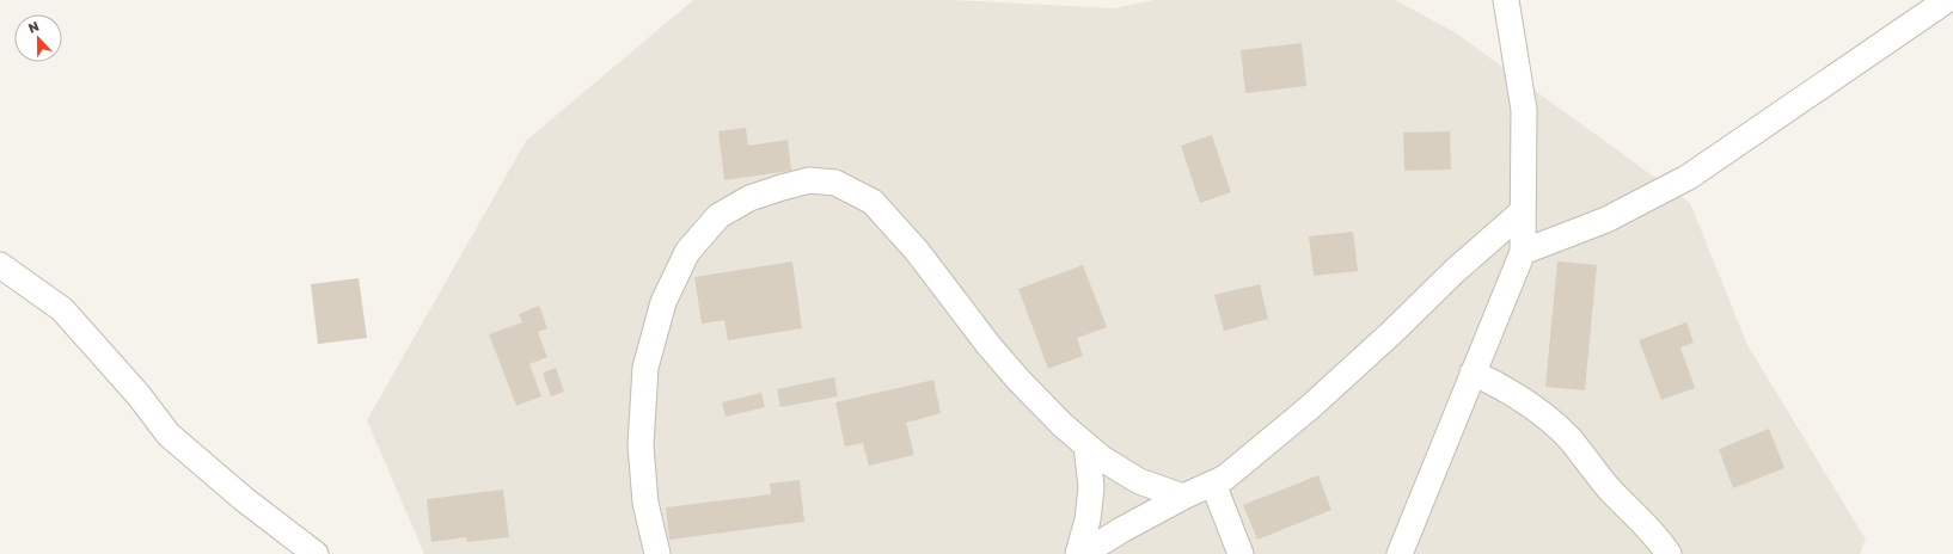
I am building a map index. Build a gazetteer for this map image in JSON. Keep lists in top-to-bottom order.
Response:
{
  "north": "top"
}
